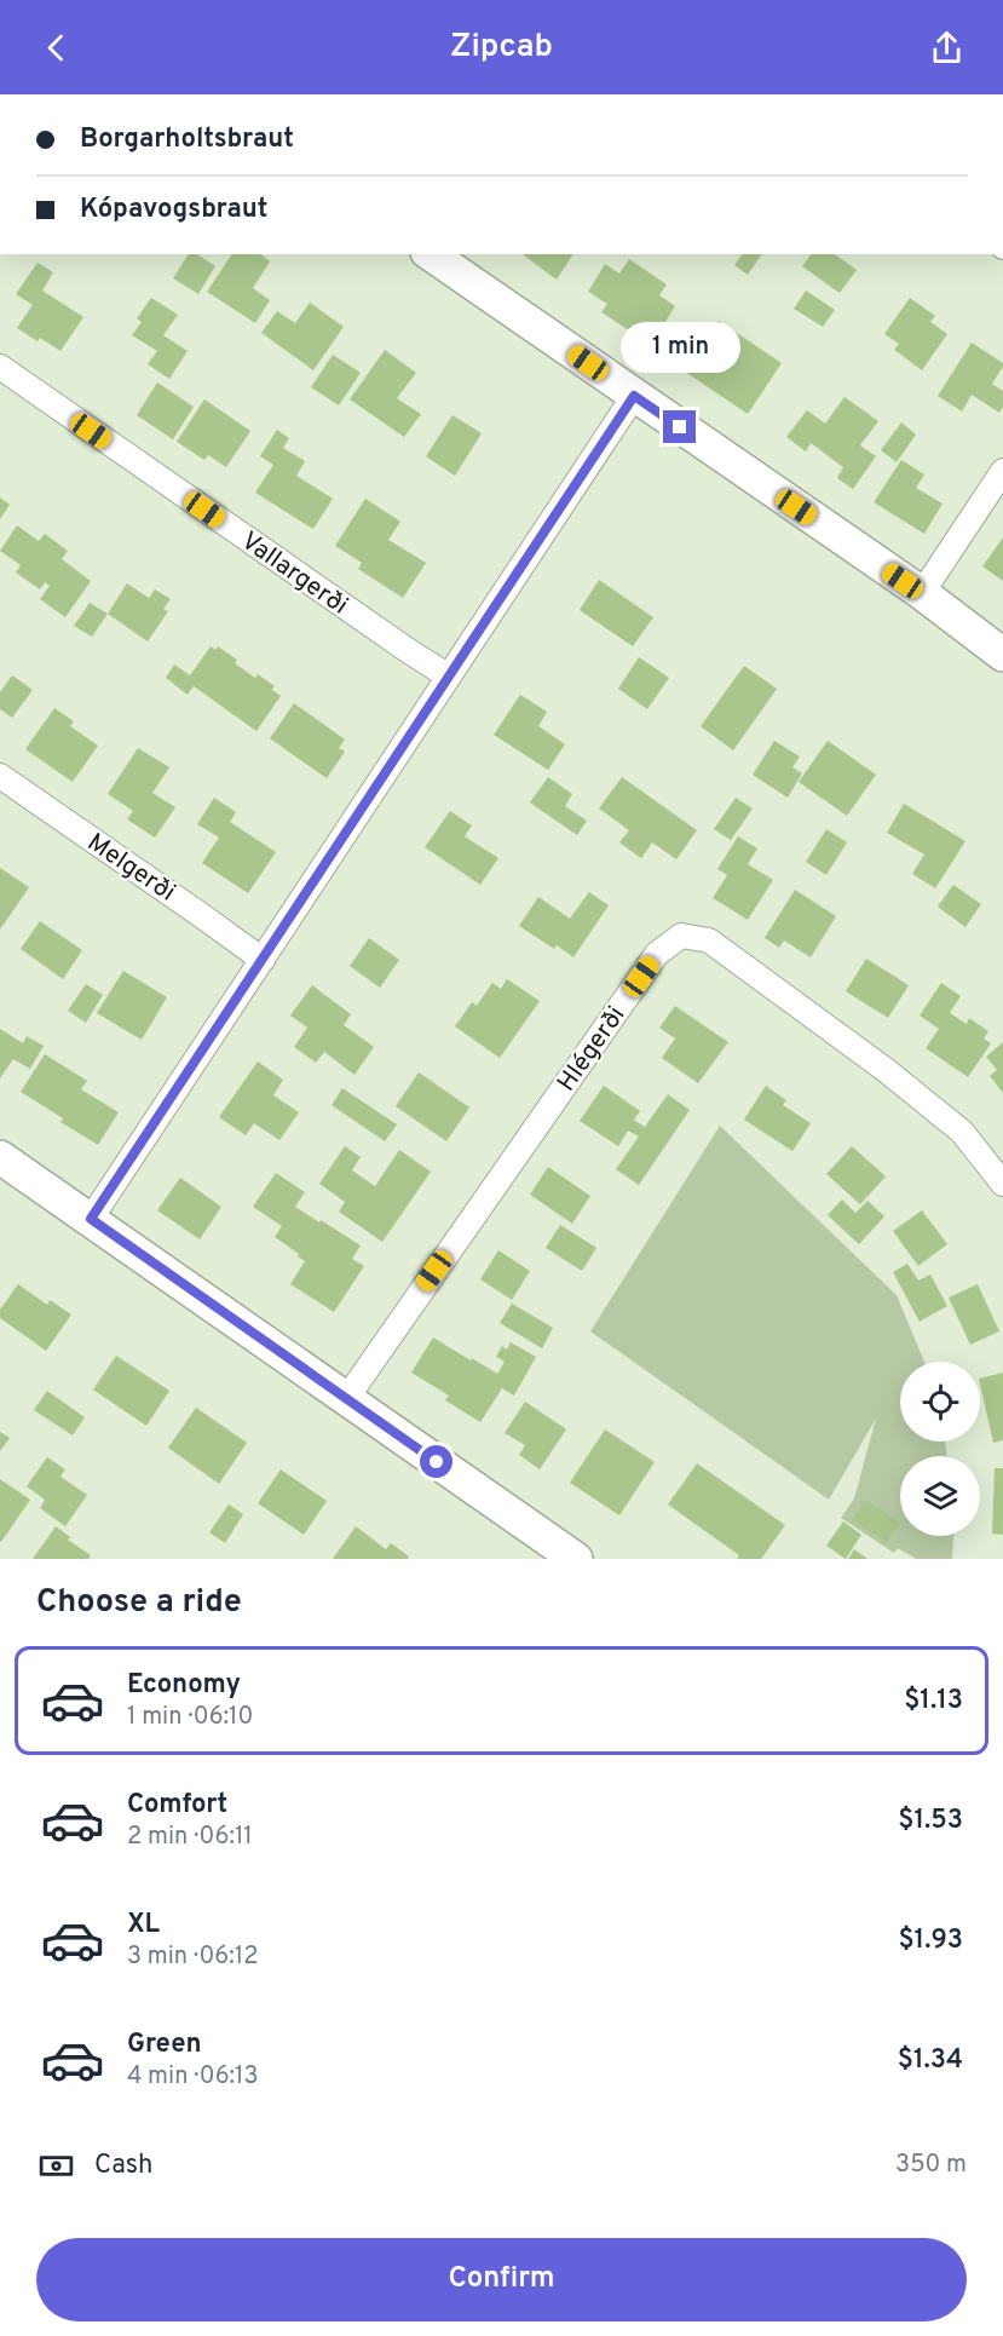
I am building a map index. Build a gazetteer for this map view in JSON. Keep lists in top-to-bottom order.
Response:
{
  "streets": {
    "street": ["Vallargerði", "Melgerði", "Hlégerði"]
  },
  "page": {
    "header": "Zipcab",
    "banner": ["Borgarholtsbraut", "Kópavogsbraut"],
    "bubble": "1 min",
    "heading": "Choose a ride",
    "list": [
      {
        "name": "Economy",
        "note": "1 min · 06:10",
        "value": "$1.13"
      },
      {
        "name": "Comfort",
        "note": "2 min · 06:11",
        "value": "$1.53"
      },
      {
        "name": "XL",
        "note": "3 min · 06:12",
        "value": "$1.93"
      },
      {
        "name": "Green",
        "note": "4 min · 06:13",
        "value": "$1.34"
      }
    ],
    "pay": ["Cash", "350 m"],
    "buttons": "Confirm"
  }
}
